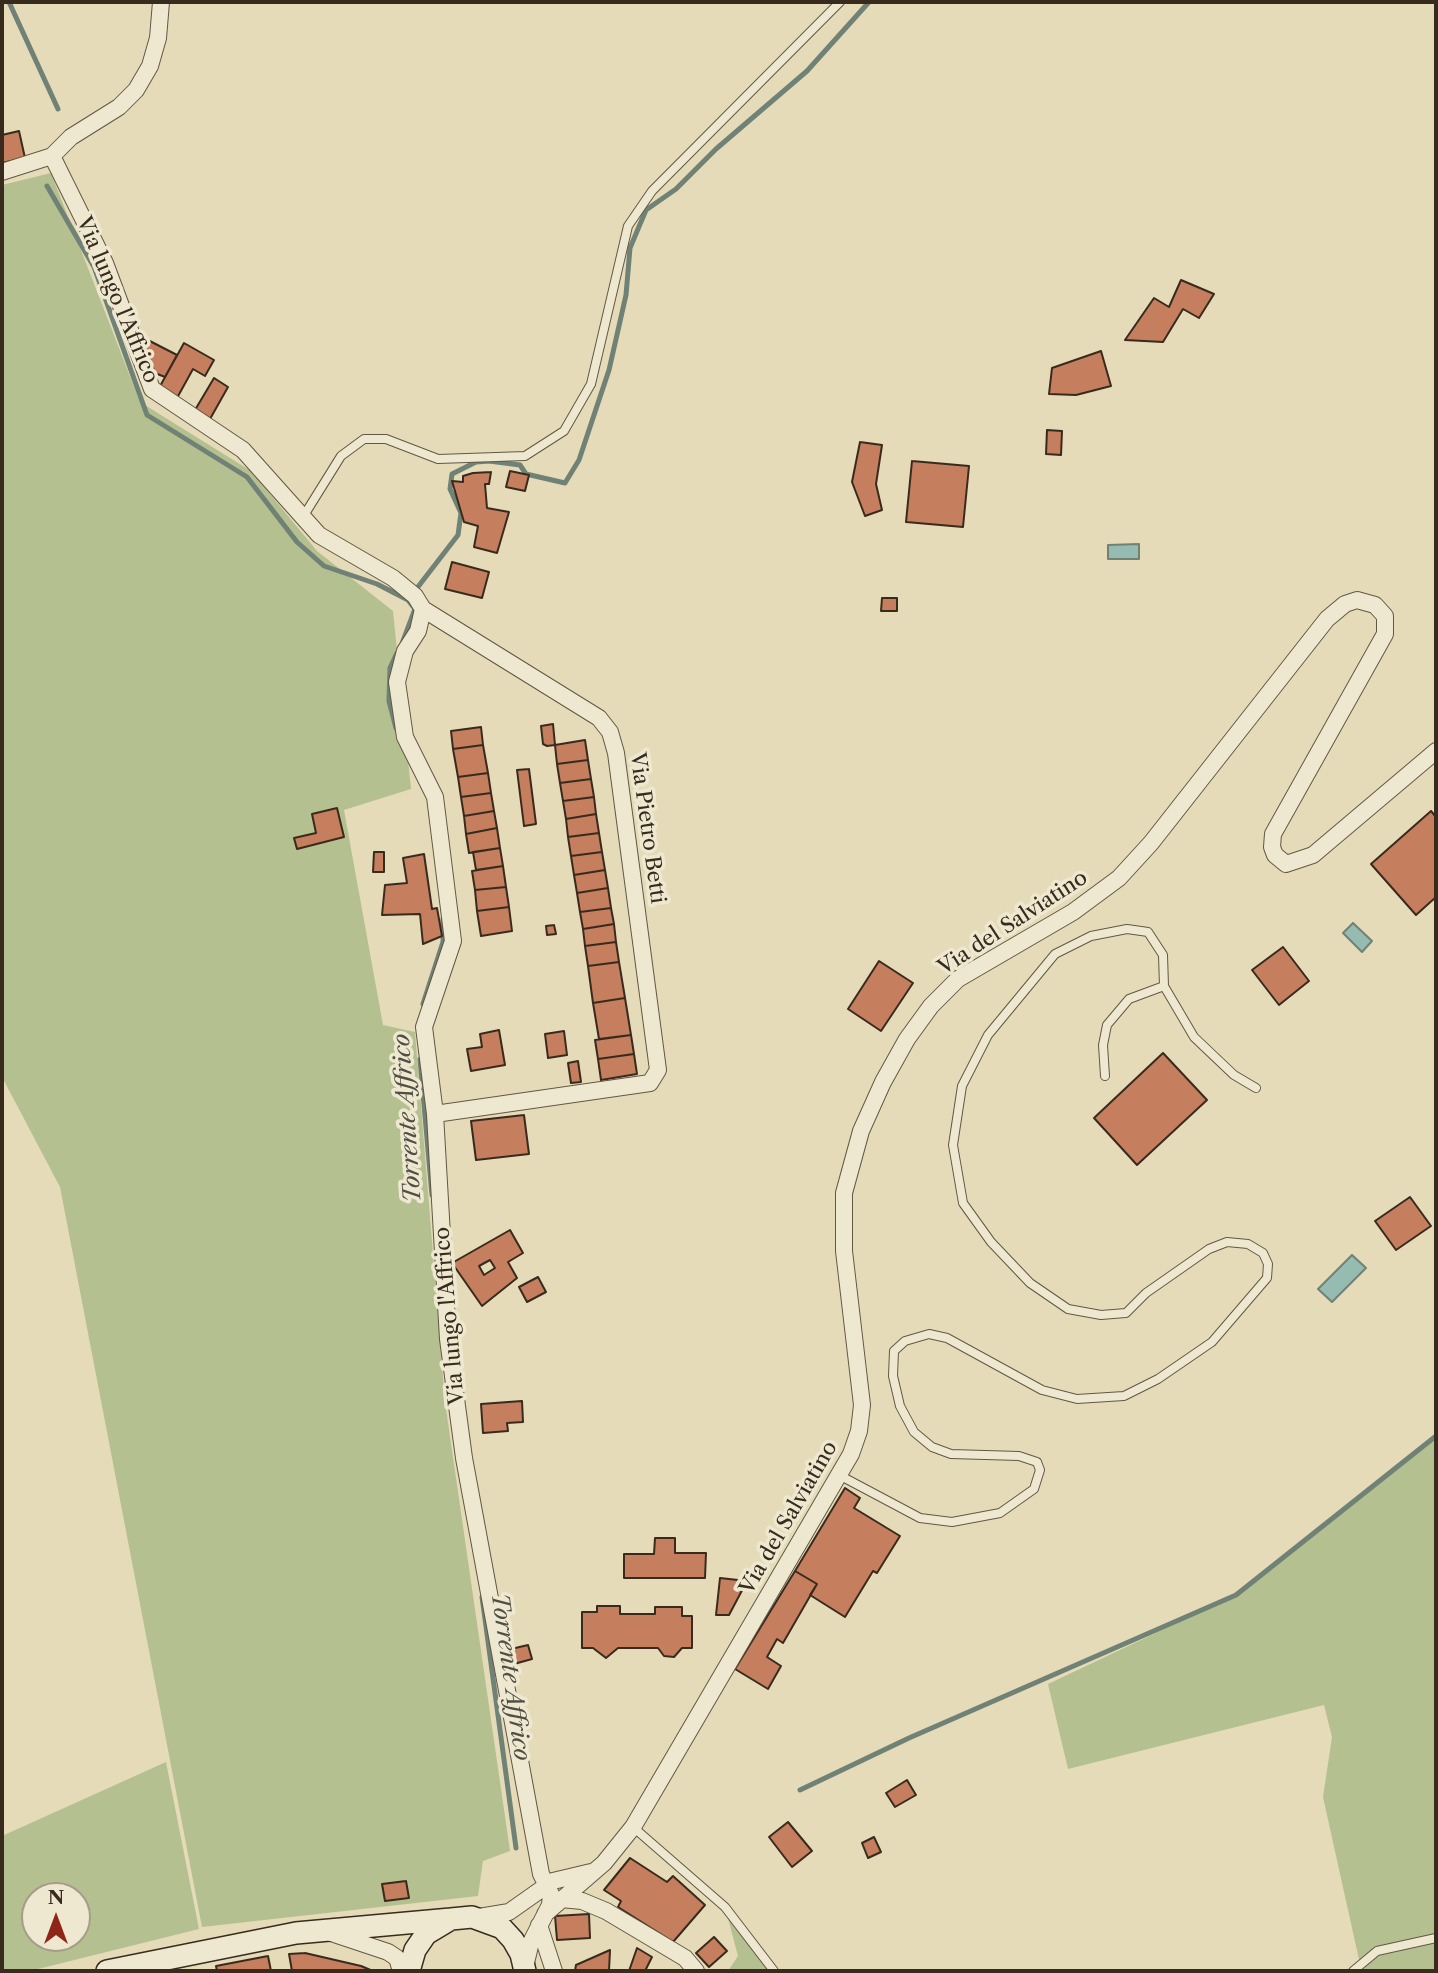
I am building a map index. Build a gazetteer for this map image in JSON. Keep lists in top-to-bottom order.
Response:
{
  "streets": {
    "main road": ["Via lungo l'Affrico"],
    "street": ["Via Pietro Betti", "Via del Salviatino"]
  },
  "crossings": [
    ["Via lungo l'Affrico", "Via Pietro Betti"],
    ["Via lungo l'Affrico", "Via del Salviatino"]
  ],
  "water": ["Torrente Affrico"],
  "north": "top"
}
